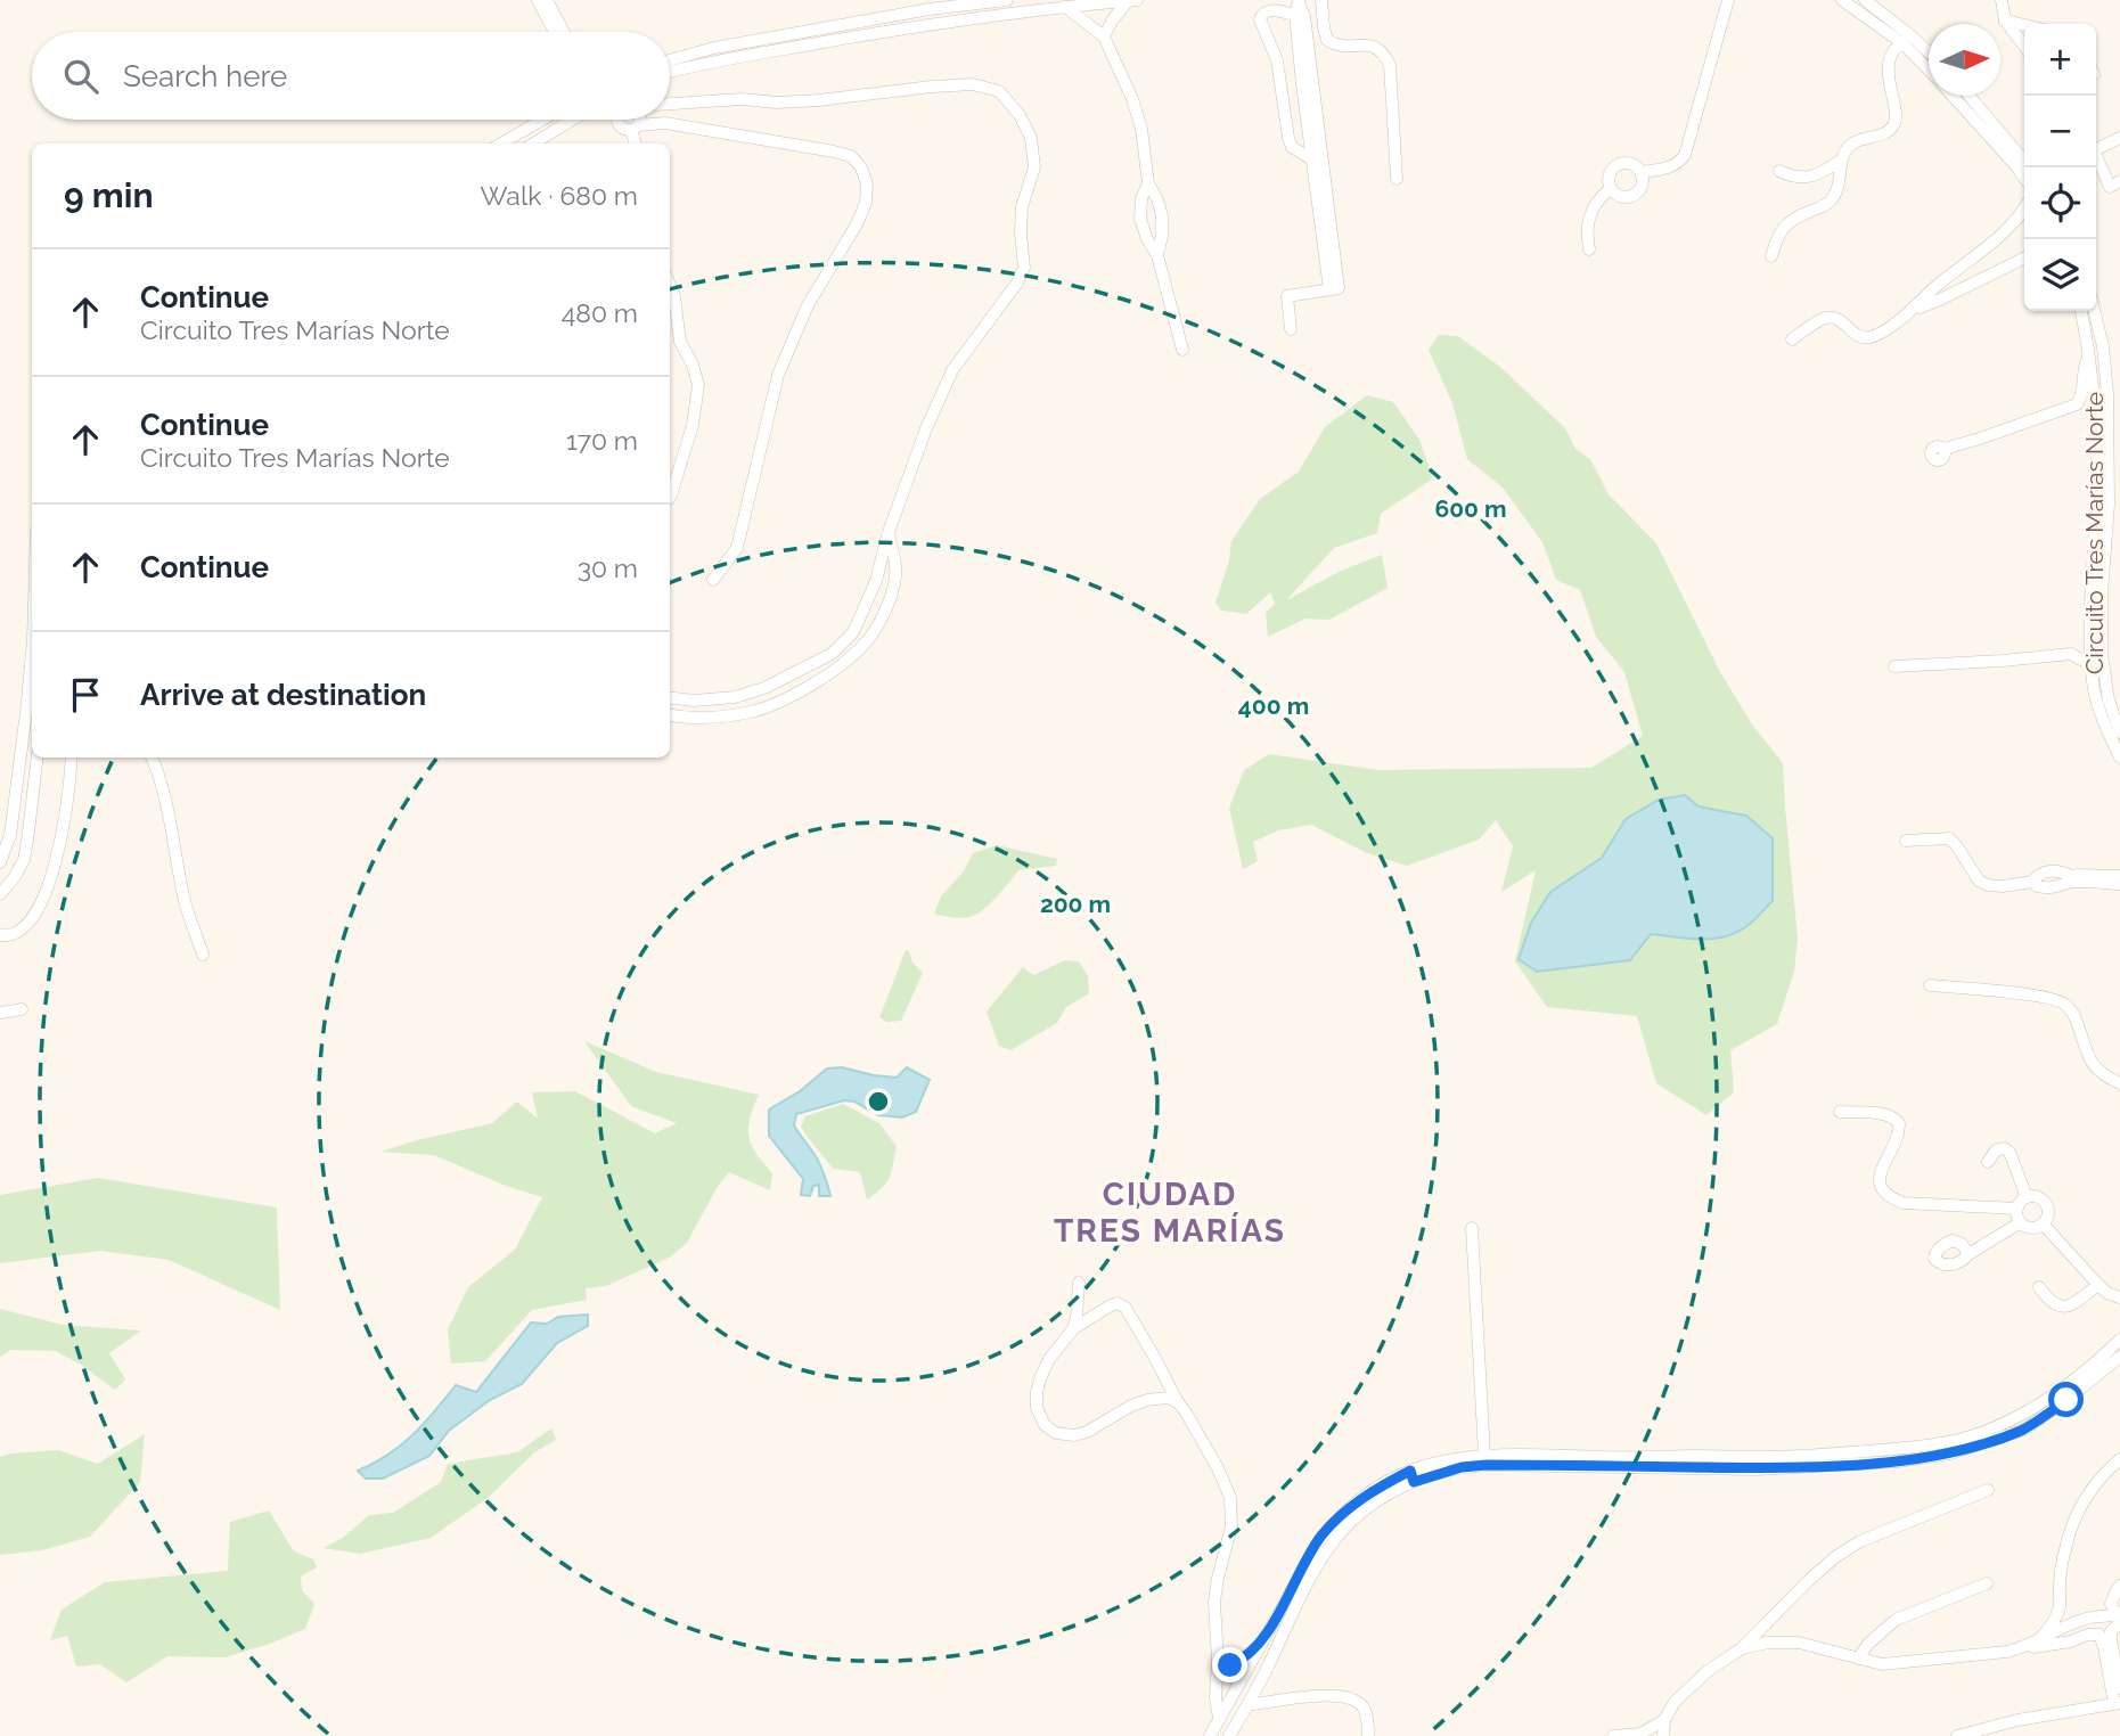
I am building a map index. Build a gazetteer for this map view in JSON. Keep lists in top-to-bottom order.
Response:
{
  "streets": {
    "street": ["Circuito Tres Marías Norte"]
  },
  "districts": ["CIUDAD TRES MARÍAS"],
  "north": "right",
  "page": {
    "map_buttons": ["+", "−"],
    "search": "Search here",
    "heading": ["9 min", "Walk · 680 m"],
    "list": [
      ["Continue", "Circuito Tres Marías Norte", "480 m"],
      ["Continue", "Circuito Tres Marías Norte", "170 m"],
      ["Continue", "30 m"],
      "Arrive at destination"
    ]
  },
  "rings": ["600 m", "400 m", "200 m"]
}
